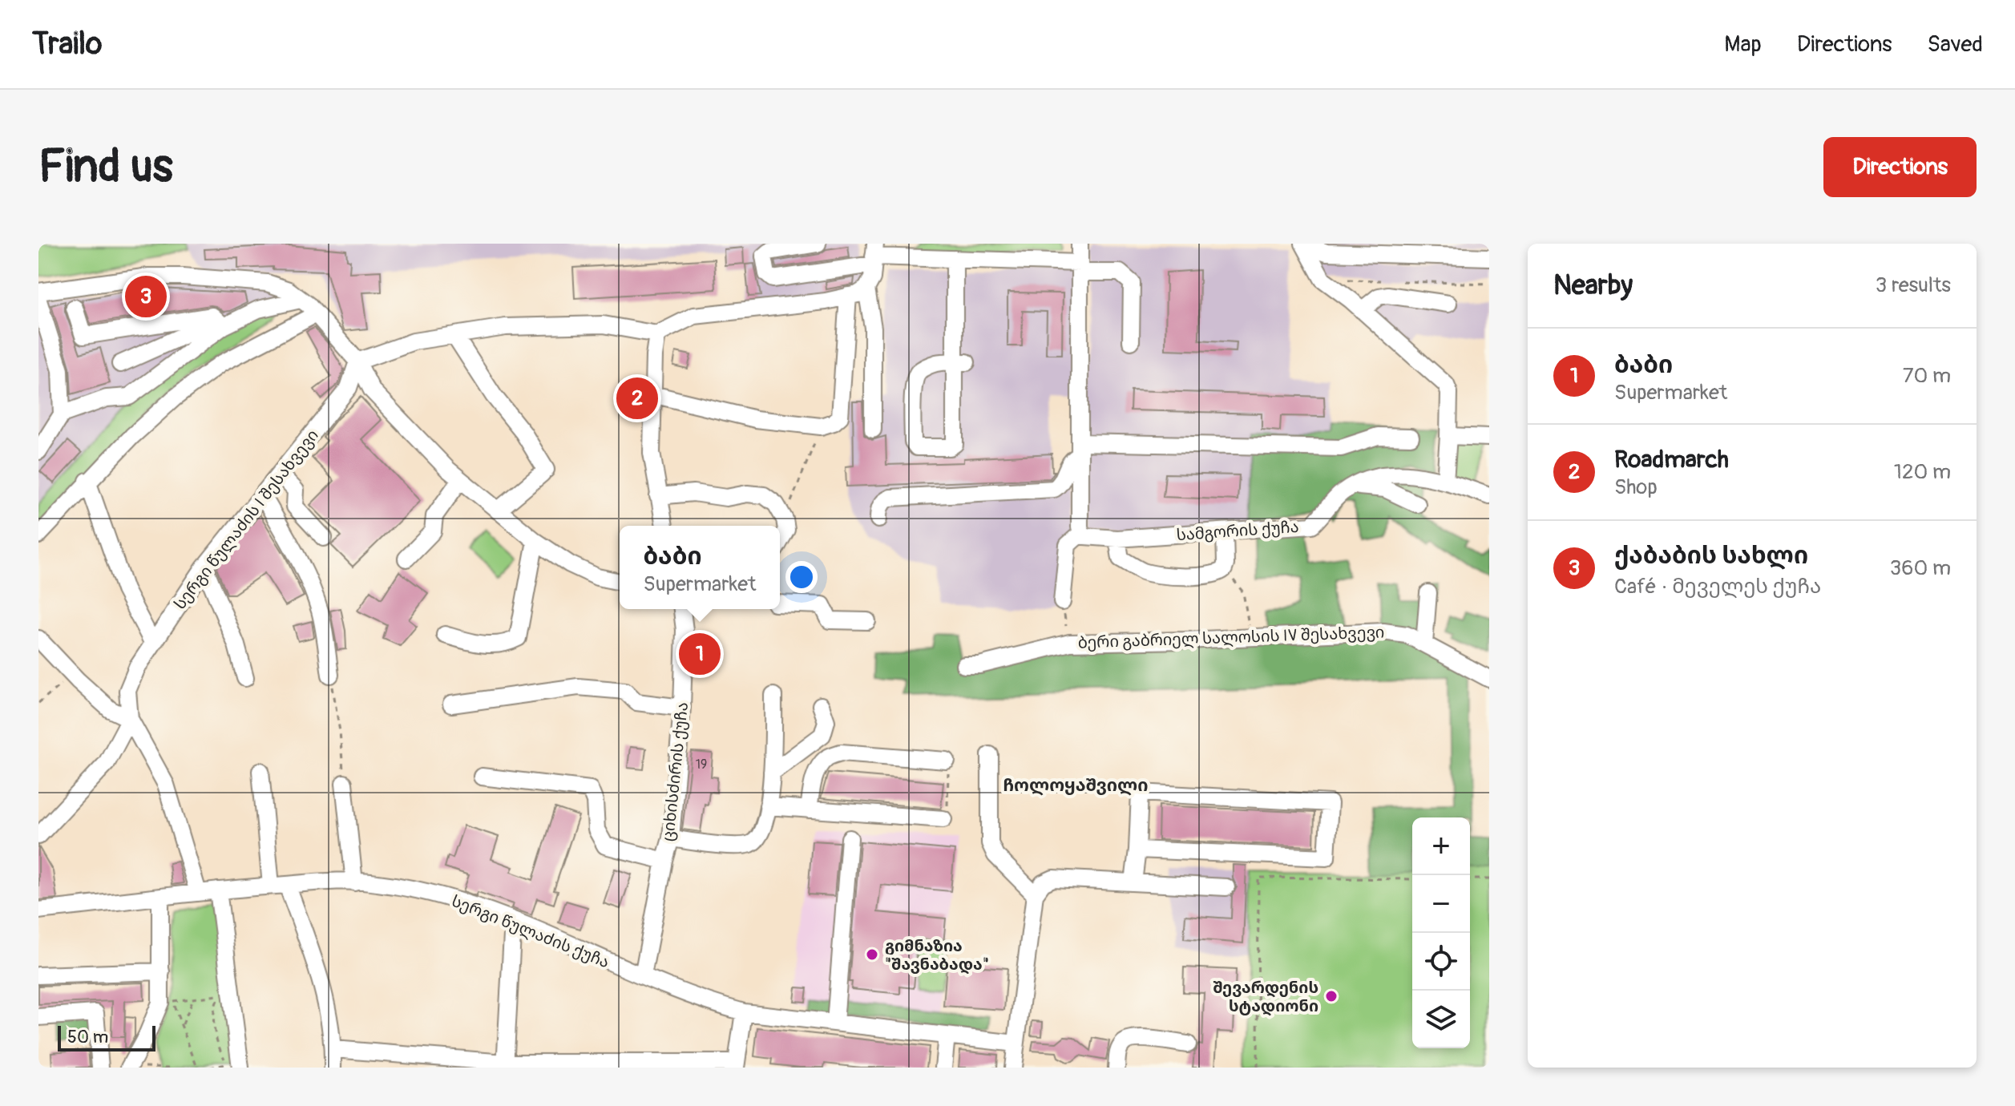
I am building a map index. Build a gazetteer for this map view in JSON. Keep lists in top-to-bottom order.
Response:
{
  "streets": {
    "street": [
      "სერგი წულაძის I შესახვევი",
      "სამგორის ქუჩა",
      "ბერი გაბრიელ სალოსის IV შესახვევი",
      "ციხისძირის ქუჩა",
      "სერგი წულაძის ქუჩა"
    ]
  },
  "crossings": [
    ["ციხისძირის ქუჩა", "სერგი წულაძის ქუჩა"]
  ],
  "districts": ["ჩოლოყაშვილი"],
  "places": ["გიმნაზია \"შავნაბადა\"", "შევარდენის სტადიონი"],
  "house_numbers": ["19"],
  "scale_bar": "50 m",
  "page": {
    "header": "Trailo",
    "nav": ["Map", "Directions", "Saved"],
    "buttons": "Directions",
    "title": "Find us",
    "heading": ["Nearby", "3 results"],
    "pins": ["3", "2", "1"],
    "list": [
      {
        "mark": "1",
        "name": "ბაბი",
        "note": "Supermarket",
        "value": "70 m"
      },
      {
        "mark": "2",
        "name": "Roadmarch",
        "note": "Shop",
        "value": "120 m"
      },
      {
        "mark": "3",
        "name": "ქაბაბის სახლი",
        "note": "Café · მეველეს ქუჩა",
        "value": "360 m"
      }
    ],
    "popup": ["ბაბი", "Supermarket"],
    "map_buttons": ["+", "−"],
    "scale": "50 m"
  }
}
